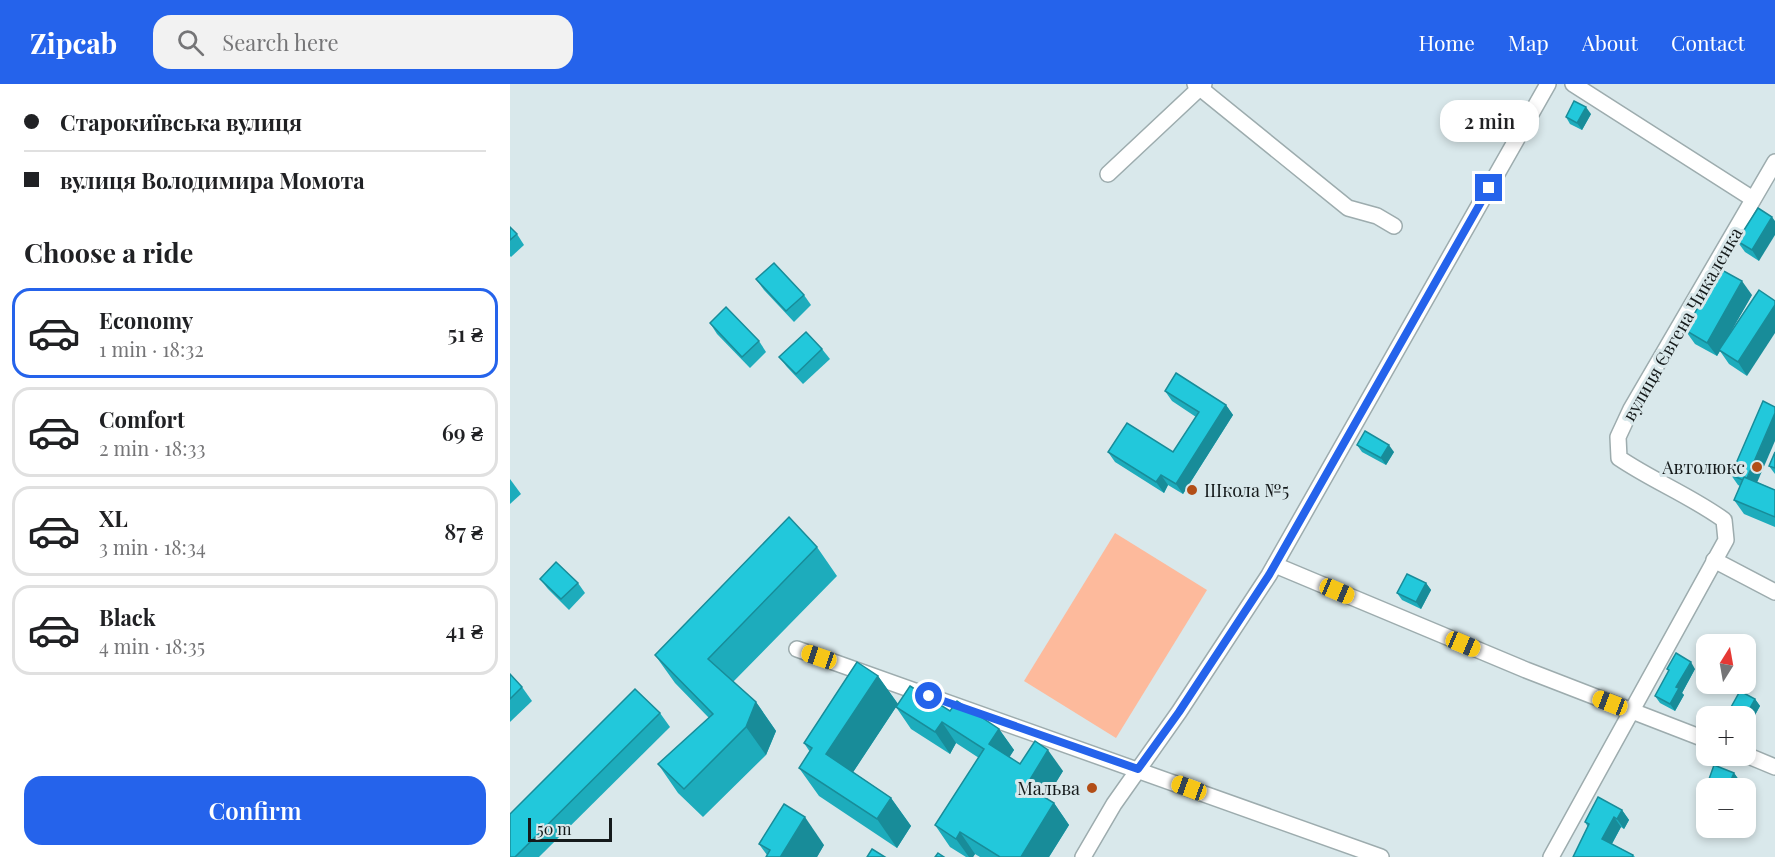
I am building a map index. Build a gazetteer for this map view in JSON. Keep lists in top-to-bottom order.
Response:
{
  "streets": {
    "street": ["вулиця Євгена Чикаленка"]
  },
  "places": ["Автолюкс", "Школа №5", "Мальва"],
  "scale_bar": "50 m",
  "north": "top",
  "page": {
    "header": "Zipcab",
    "search": "Search here",
    "nav": [
      "Home",
      "Map",
      "About",
      "Contact"
    ],
    "banner": ["Старокиївська вулиця", "вулиця Володимира Момота"],
    "bubble": "2 min",
    "heading": "Choose a ride",
    "list": [
      {
        "name": "Economy",
        "note": "1 min · 18:32",
        "value": "51 ₴"
      },
      {
        "name": "Comfort",
        "note": "2 min · 18:33",
        "value": "69 ₴"
      },
      {
        "name": "XL",
        "note": "3 min · 18:34",
        "value": "87 ₴"
      },
      {
        "name": "Black",
        "note": "4 min · 18:35",
        "value": "41 ₴"
      }
    ],
    "map_buttons": ["+", "−"],
    "buttons": "Confirm",
    "scale": "50 m"
  }
}
